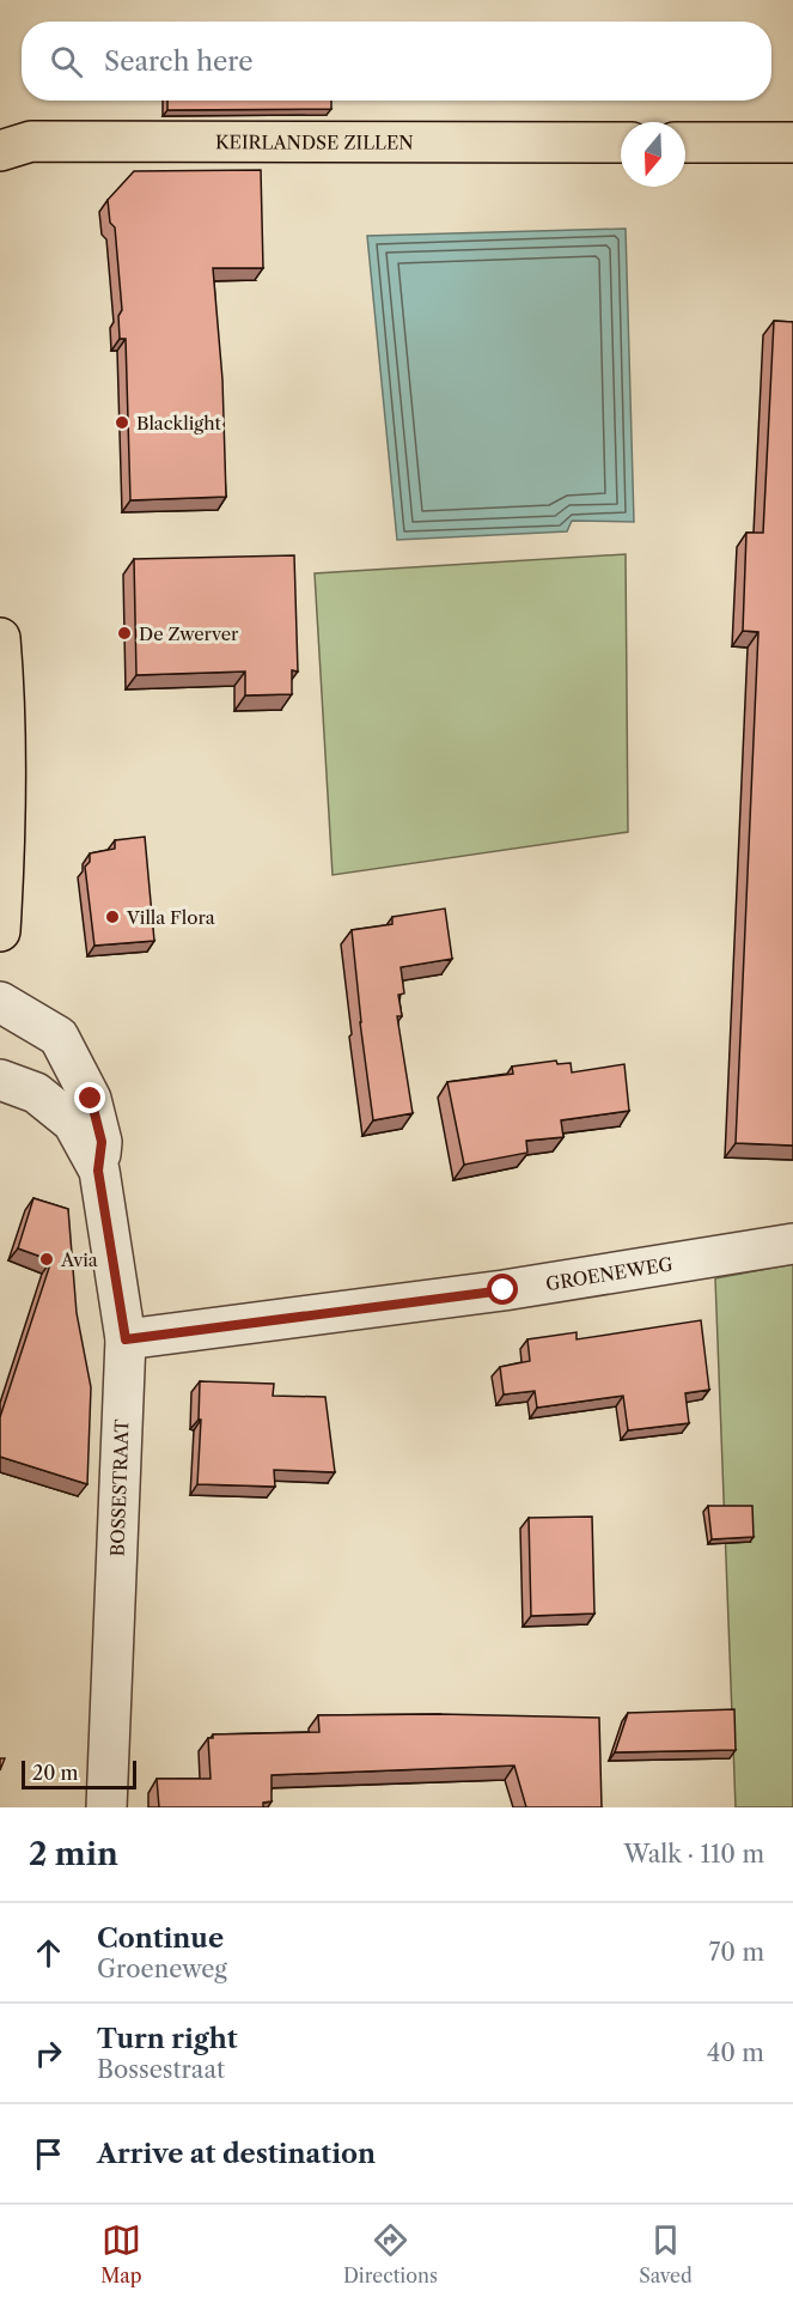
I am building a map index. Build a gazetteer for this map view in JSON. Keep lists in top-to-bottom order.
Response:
{
  "streets": {
    "main road": ["KEIRLANDSE ZILLEN"],
    "street": ["GROENEWEG", "BOSSESTRAAT"]
  },
  "crossings": [
    ["GROENEWEG", "BOSSESTRAAT"]
  ],
  "places": [
    "Blacklight",
    "De Zwerver",
    "Villa Flora",
    "Avia"
  ],
  "scale_bar": "20 m",
  "north": "bottom",
  "page": {
    "search": "Search here",
    "scale": "20 m",
    "heading": ["2 min", "Walk · 110 m"],
    "list": [
      ["Continue", "Groeneweg", "70 m"],
      ["Turn right", "Bossestraat", "40 m"],
      "Arrive at destination"
    ],
    "nav": ["Map", "Directions", "Saved"]
  }
}
